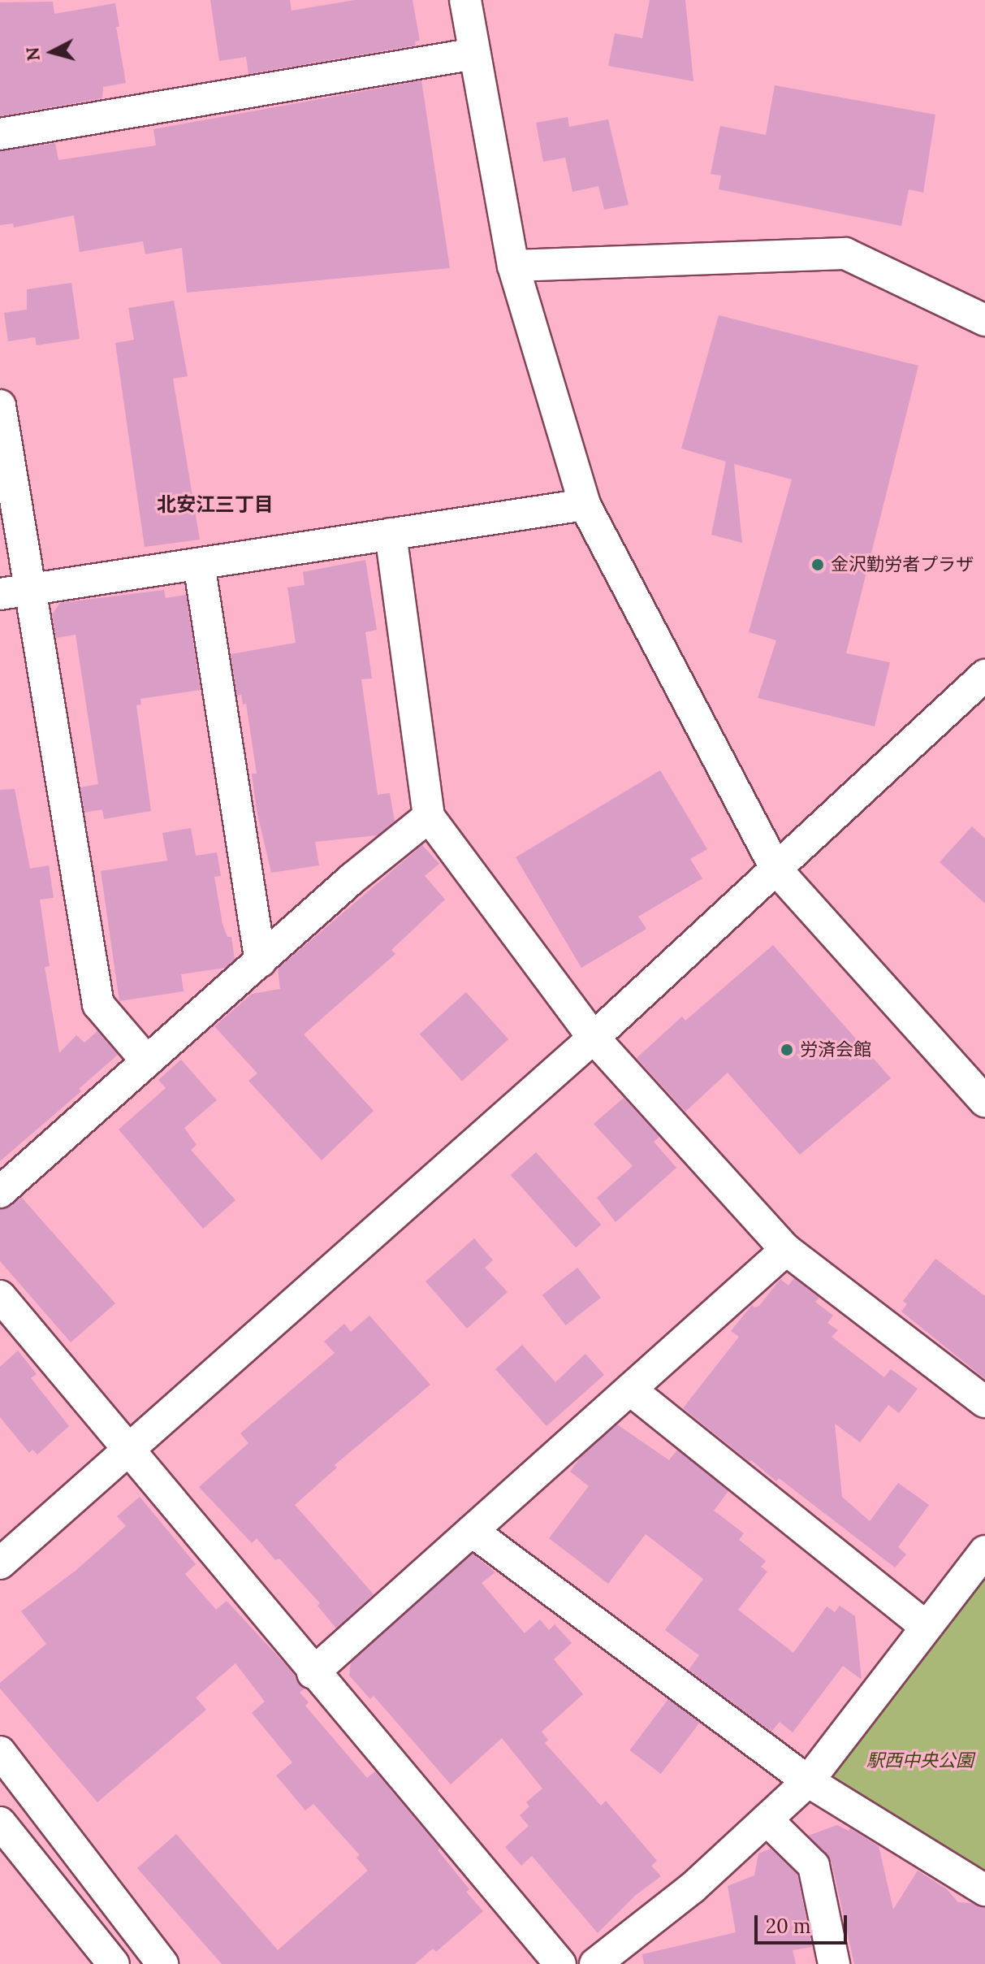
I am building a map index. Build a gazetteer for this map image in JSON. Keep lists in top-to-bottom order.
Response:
{
  "districts": ["北安江三丁目"],
  "parks": ["駅西中央公園"],
  "places": ["金沢勤労者プラザ", "労済会館"],
  "scale_bar": "20 m",
  "north": "left"
}
